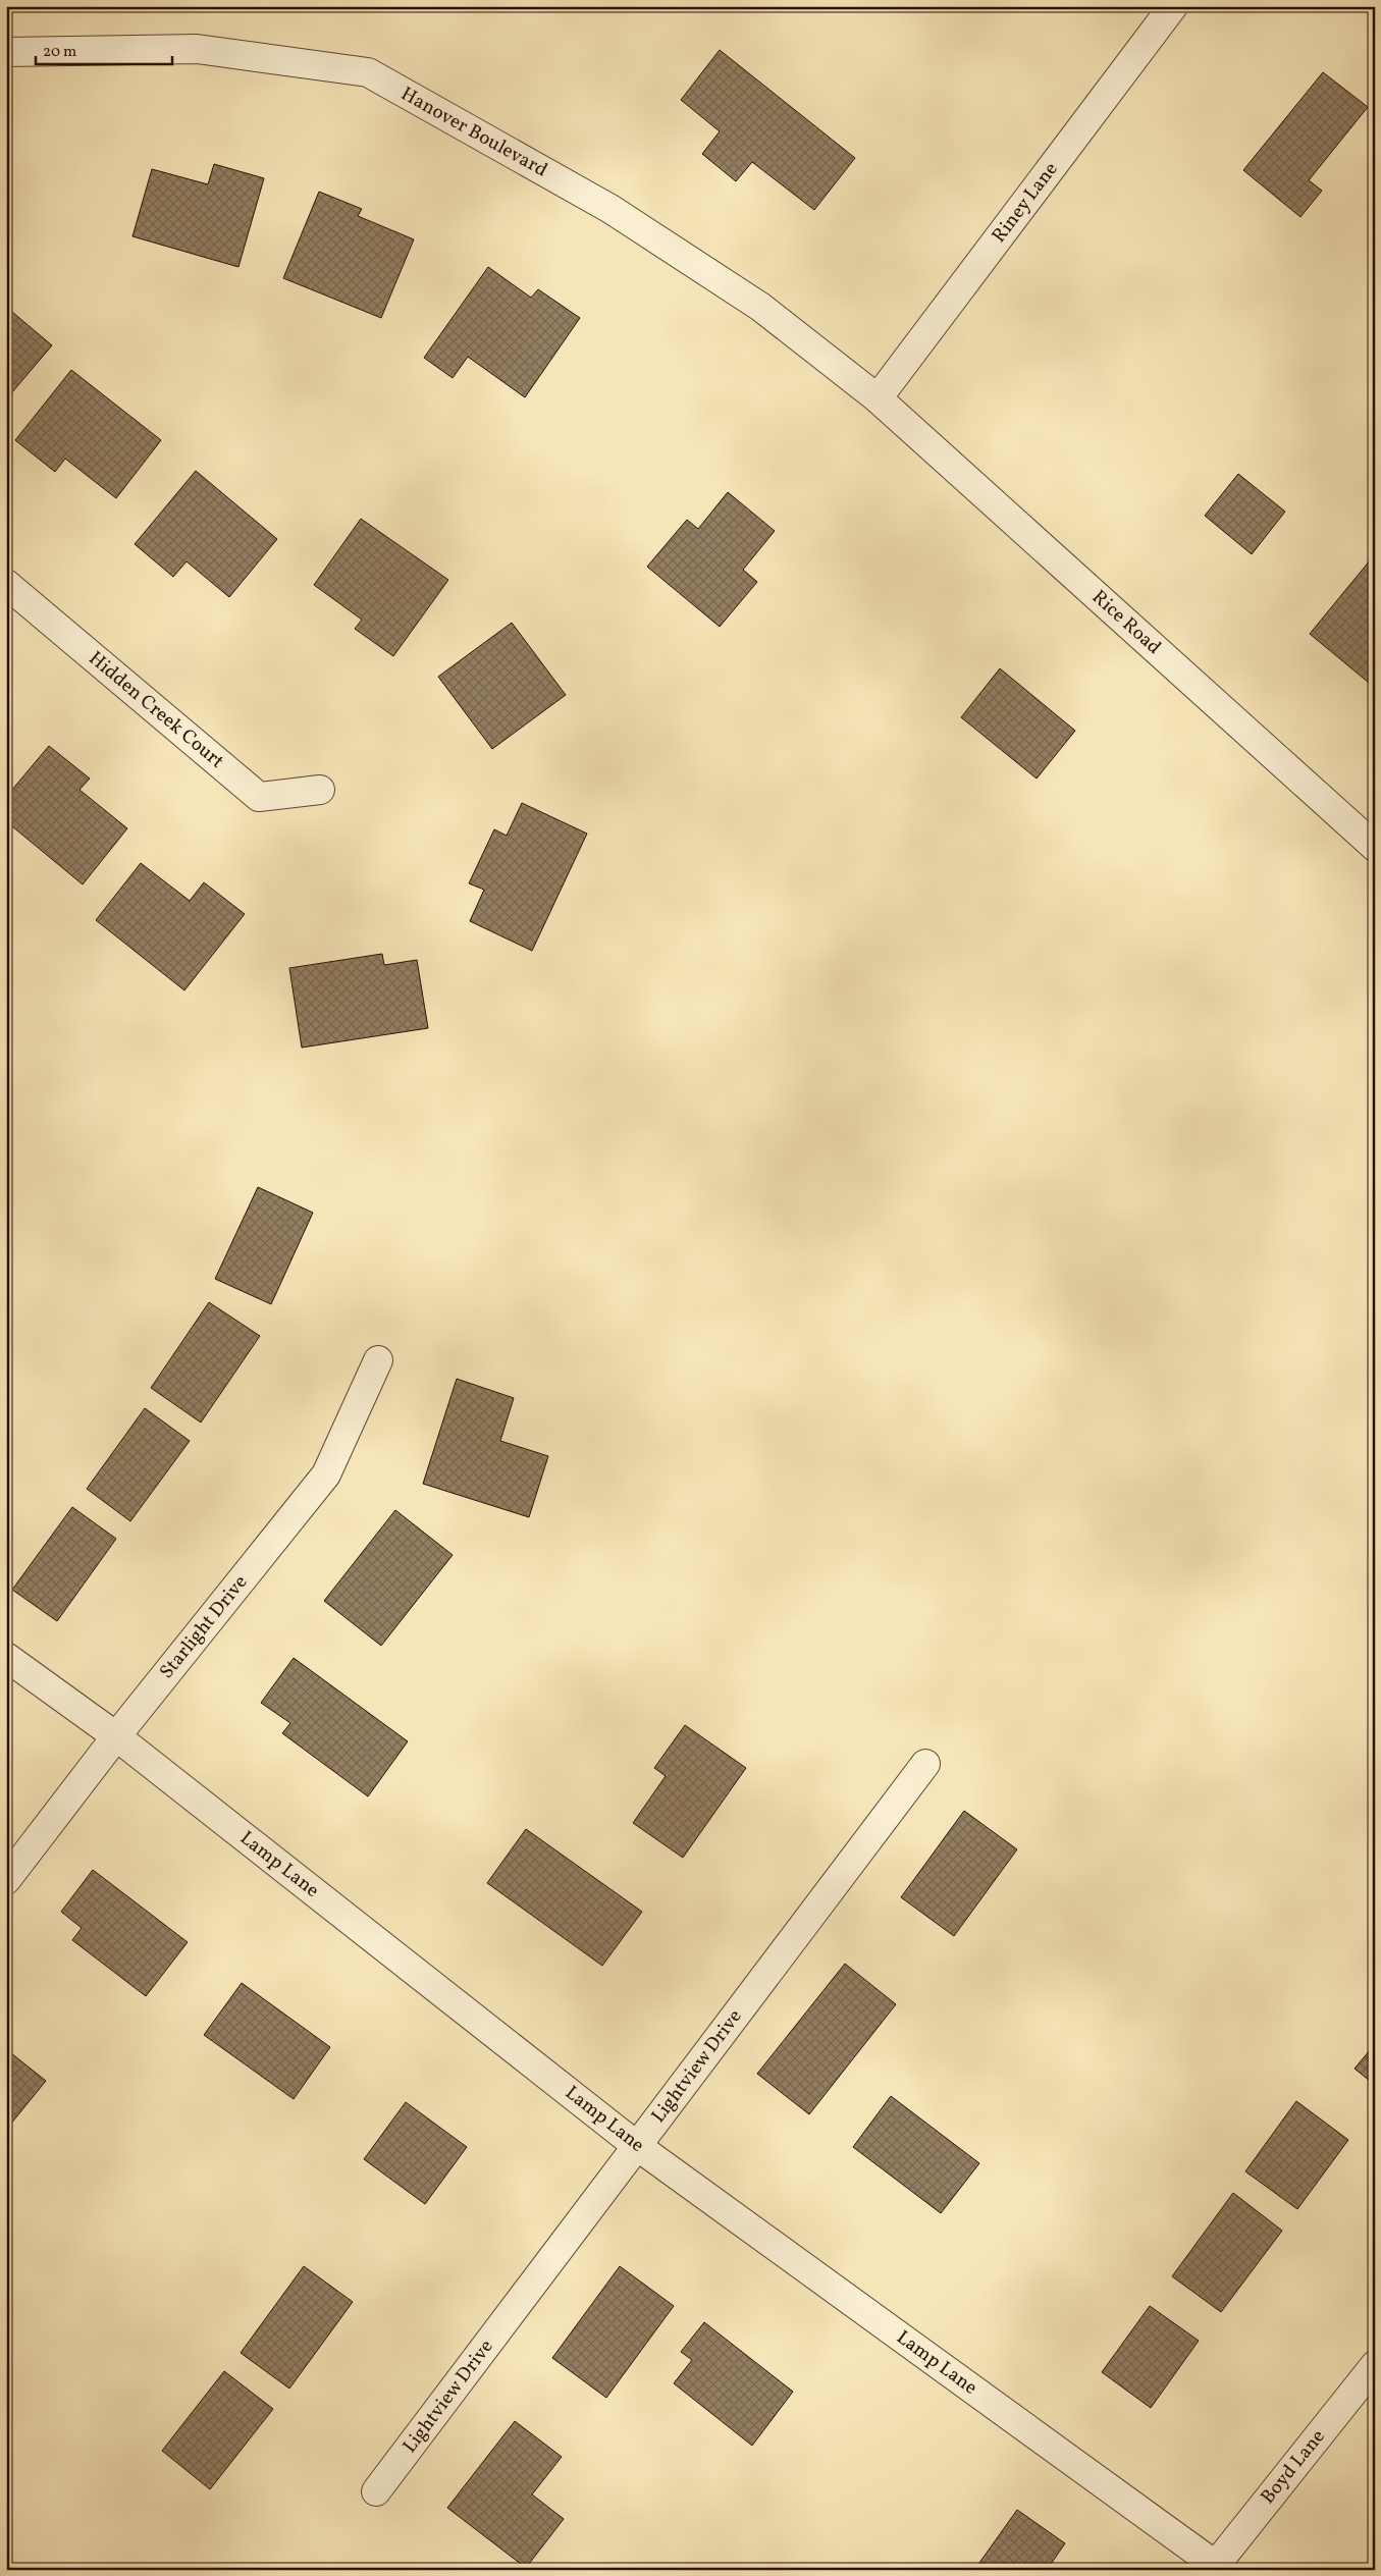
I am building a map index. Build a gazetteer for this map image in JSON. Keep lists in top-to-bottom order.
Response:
{
  "streets": {
    "street": [
      "Hanover Boulevard",
      "Riney Lane",
      "Rice Road",
      "Hidden Creek Court",
      "Starlight Drive",
      "Lamp Lane",
      "Lightview Drive",
      "Boyd Lane"
    ]
  },
  "crossings": [
    ["Hanover Boulevard", "Riney Lane"],
    ["Hanover Boulevard", "Rice Road"],
    ["Riney Lane", "Rice Road"],
    ["Starlight Drive", "Lamp Lane"],
    ["Lamp Lane", "Lightview Drive"],
    ["Lamp Lane", "Boyd Lane"]
  ],
  "scale_bar": "20 m"
}
